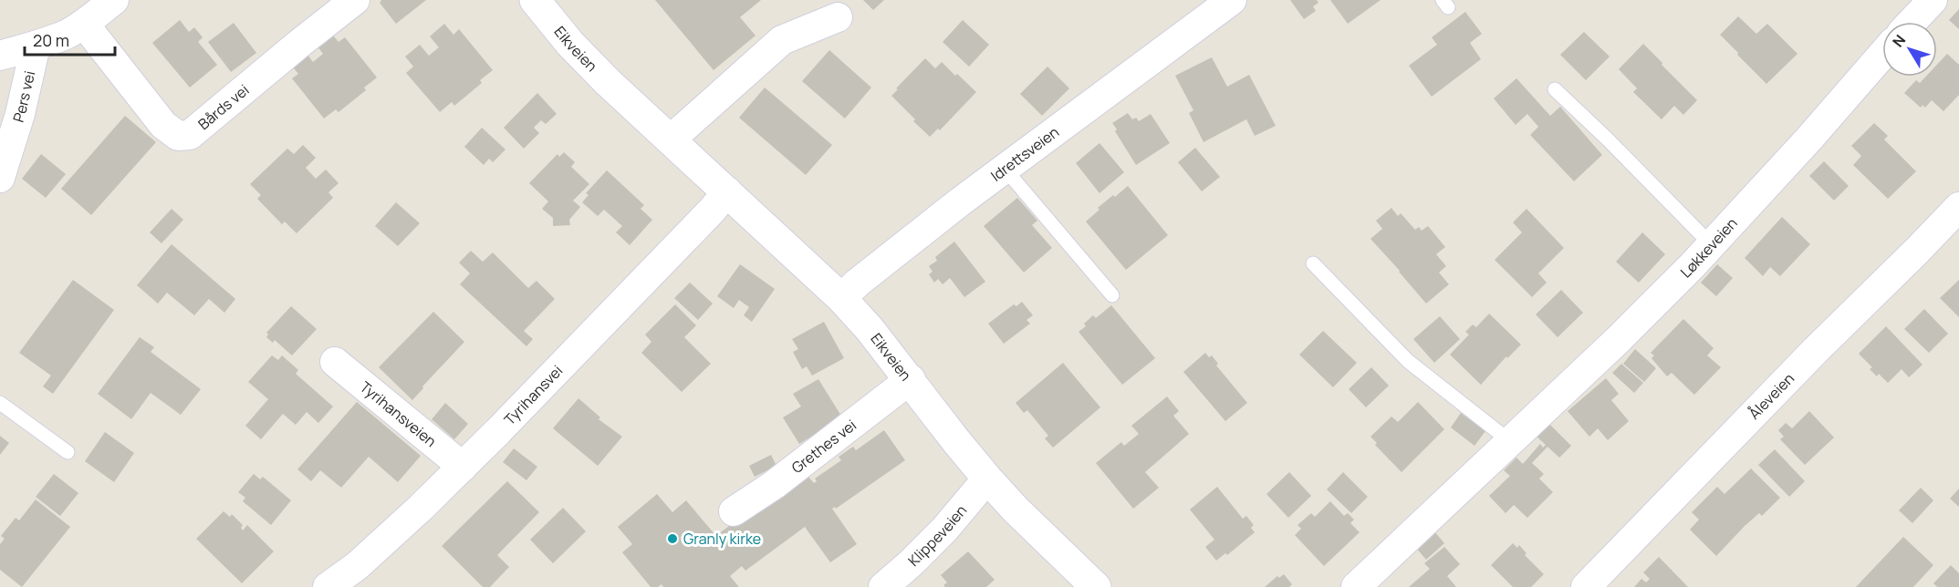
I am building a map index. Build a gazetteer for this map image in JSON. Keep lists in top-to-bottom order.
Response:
{
  "streets": {
    "main road": ["Eikveien"],
    "street": [
      "Pers vei",
      "Bårds vei",
      "Idrettsveien",
      "Løkkeveien",
      "Tyrihansvei",
      "Åleveien",
      "Tyrihansveien",
      "Grethes vei",
      "Klippeveien"
    ]
  },
  "crossings": [
    ["Eikveien", "Idrettsveien"],
    ["Eikveien", "Tyrihansvei"],
    ["Eikveien", "Grethes vei"],
    ["Eikveien", "Klippeveien"],
    ["Tyrihansvei", "Tyrihansveien"]
  ],
  "places": ["Granly kirke"],
  "scale_bar": "20 m",
  "north": "top left"
}
